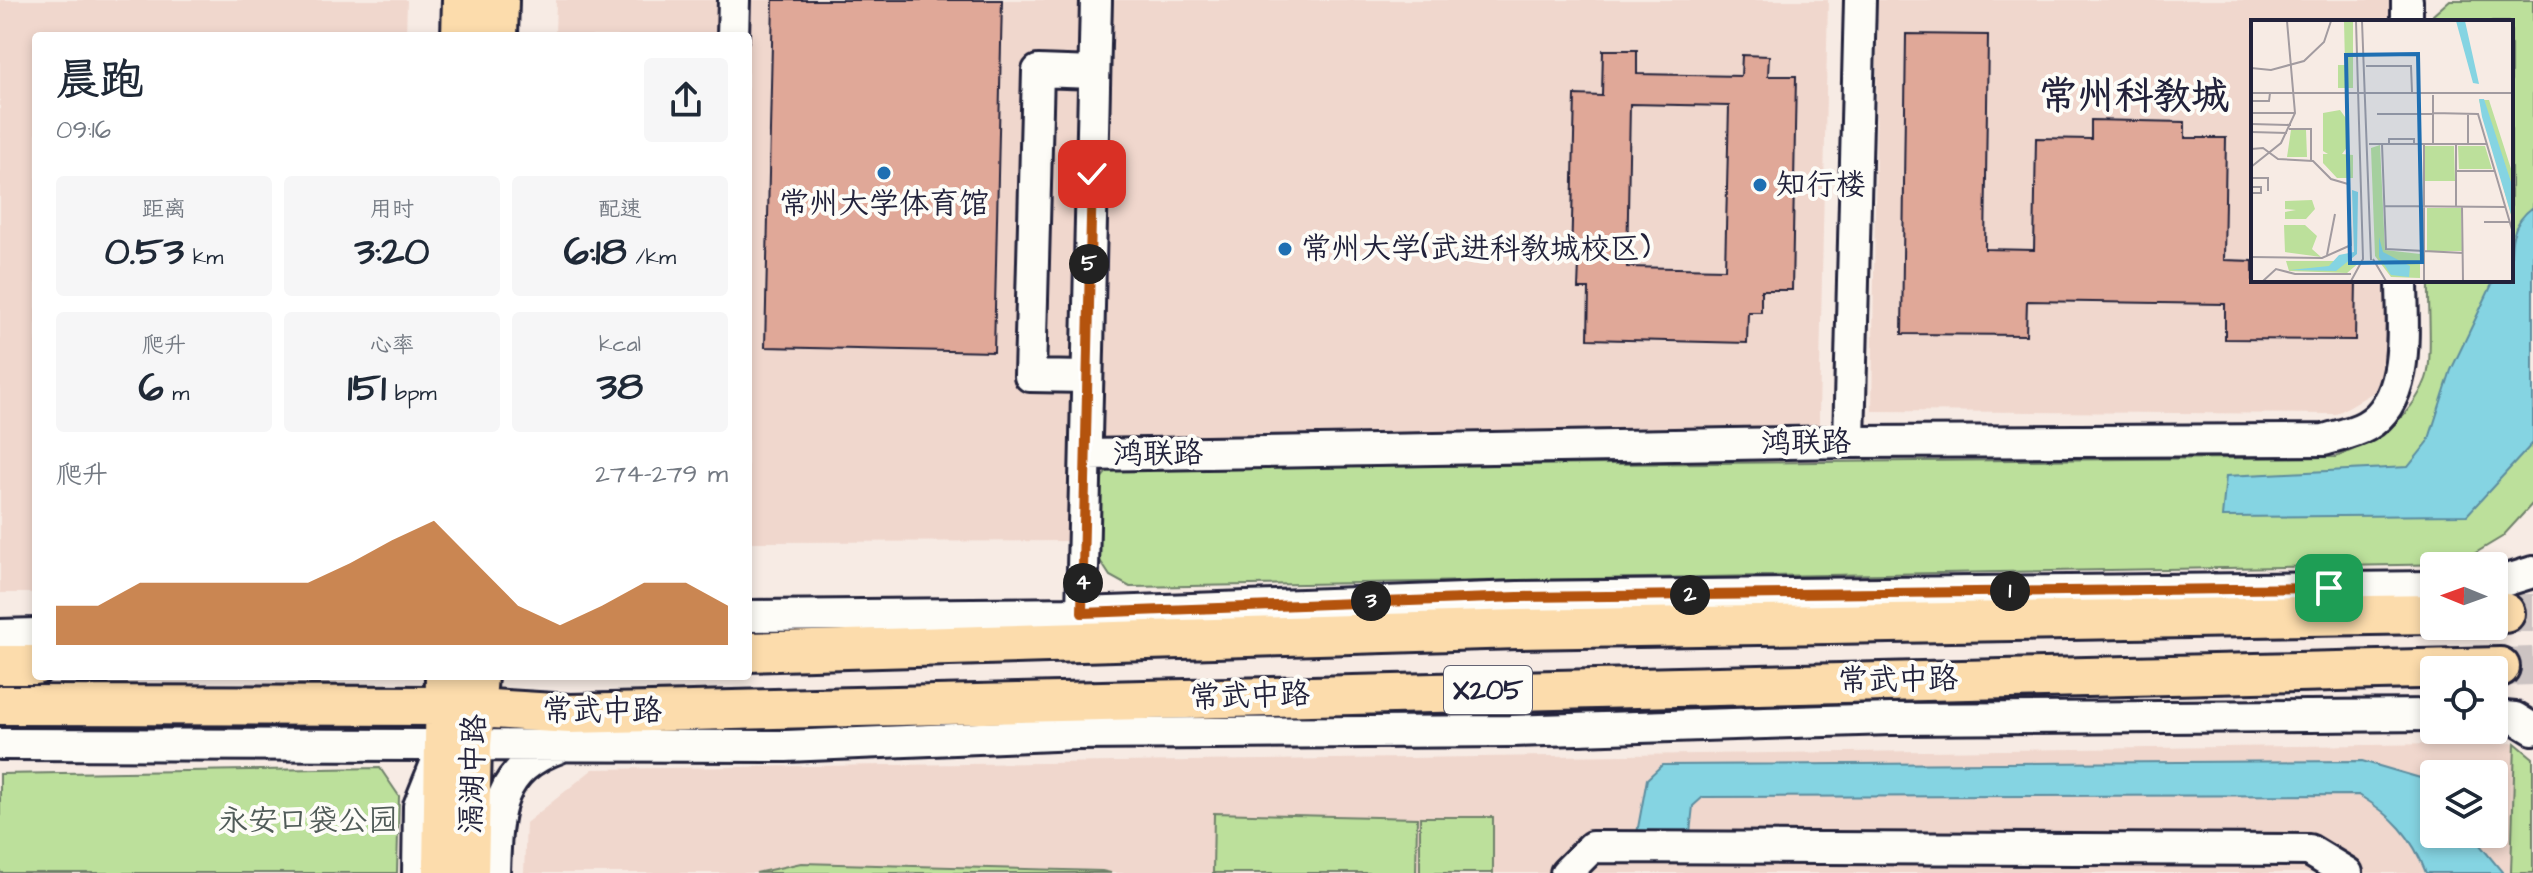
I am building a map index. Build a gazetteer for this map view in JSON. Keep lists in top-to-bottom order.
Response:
{
  "streets": {
    "main road": ["常武中路", "X205", "滆湖中路"],
    "street": ["鸿联路"]
  },
  "crossings": [
    ["常武中路", "滆湖中路"]
  ],
  "districts": ["常州科教城"],
  "parks": ["永安口袋公园"],
  "places": ["常州大学体育馆", "知行楼", "常州大学(武进科教城校区)"],
  "north": "left",
  "page": {
    "heading": ["晨跑", "09:16"],
    "stats": [
      ["距离", "0.53 km"],
      ["用时", "3:20"],
      ["配速", "6:18 /km"],
      ["爬升", "6 m"],
      ["心率", "151 bpm"],
      ["kcal", "38"]
    ],
    "pins": [
      "5",
      "4",
      "1",
      "2",
      "3"
    ],
    "chart": ["爬升", "274–279 m"]
  }
}
